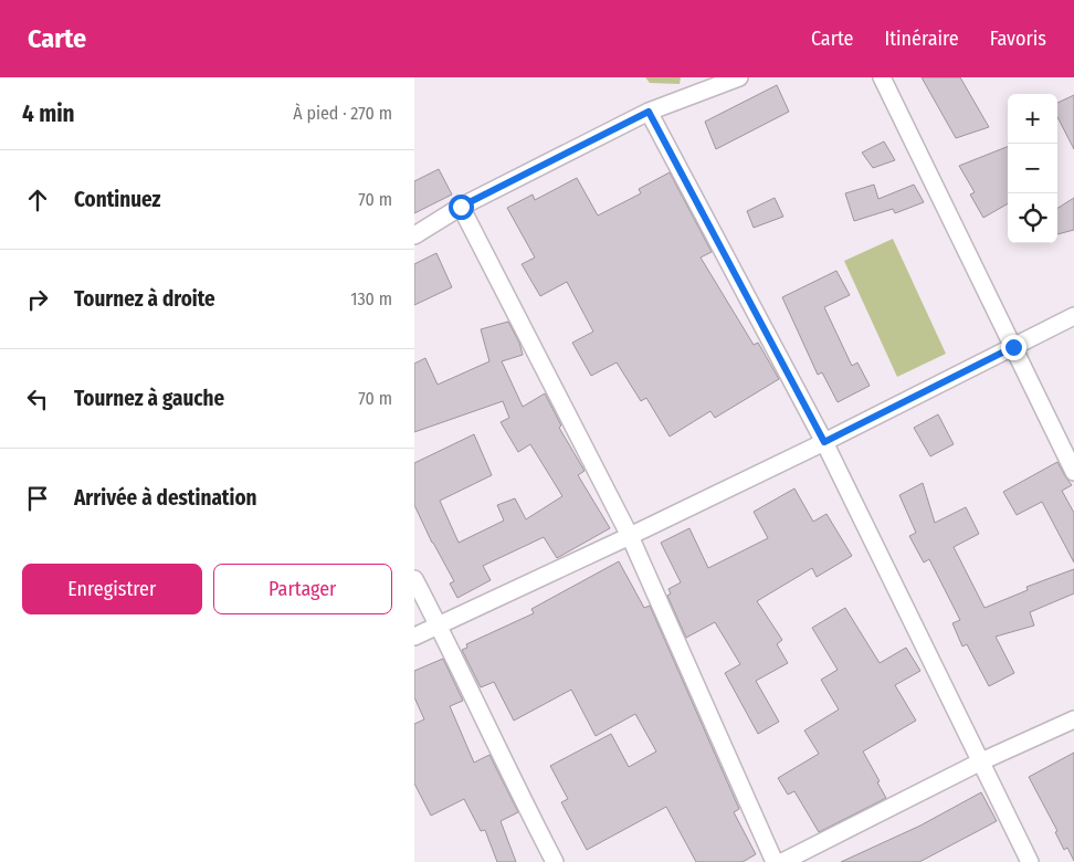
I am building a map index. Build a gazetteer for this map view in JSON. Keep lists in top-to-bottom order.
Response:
{
  "page": {
    "header": "Carte",
    "nav": ["Carte", "Itinéraire", "Favoris"],
    "heading": ["4 min", "À pied · 270 m"],
    "map_buttons": ["+", "−"],
    "list": [
      ["Continuez", "70 m"],
      ["Tournez à droite", "130 m"],
      ["Tournez à gauche", "70 m"],
      "Arrivée à destination"
    ],
    "buttons": ["Enregistrer", "Partager"]
  }
}
